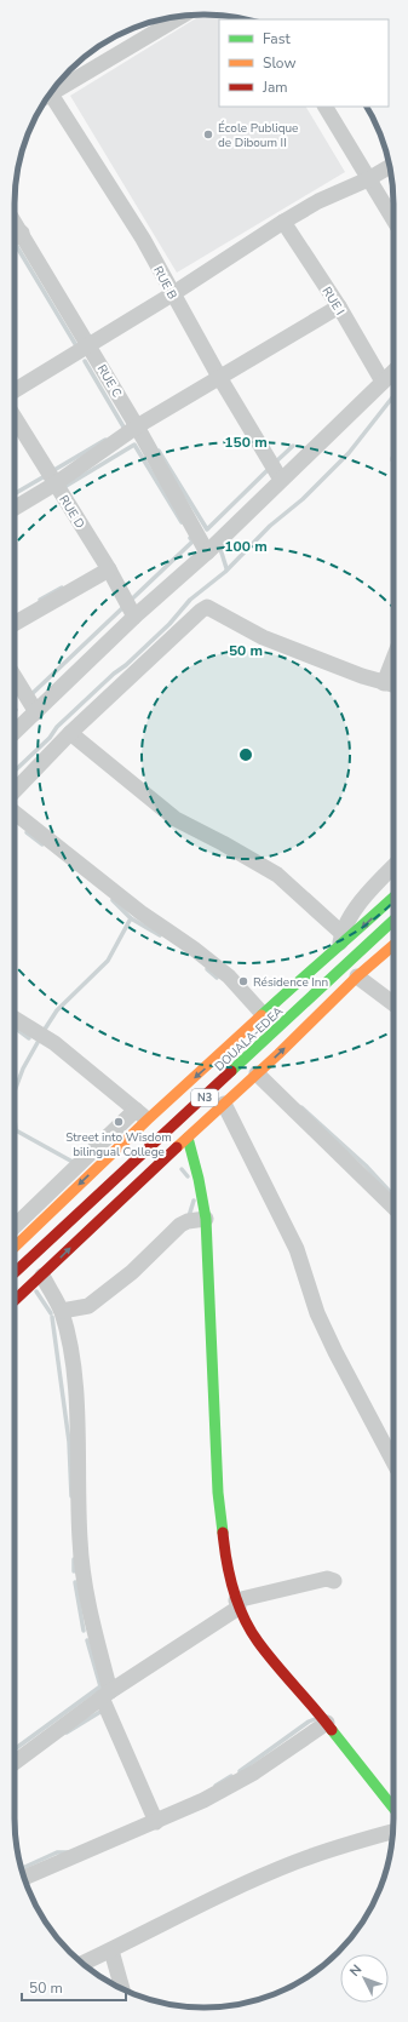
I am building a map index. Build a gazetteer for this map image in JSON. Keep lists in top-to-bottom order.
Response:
{
  "streets": {
    "main road": ["DOUALA-EDEA", "N3"],
    "street": [
      "RUE B",
      "RUE I",
      "RUE C",
      "RUE D"
    ]
  },
  "places": ["École Publique de Diboum II", "Résidence Inn", "Street into Wisdom bilingual College"],
  "legend": ["Fast", "Slow", "Jam"],
  "scale_bar": "50 m",
  "north": "top left",
  "rings": ["150 m", "100 m", "50 m"]
}
